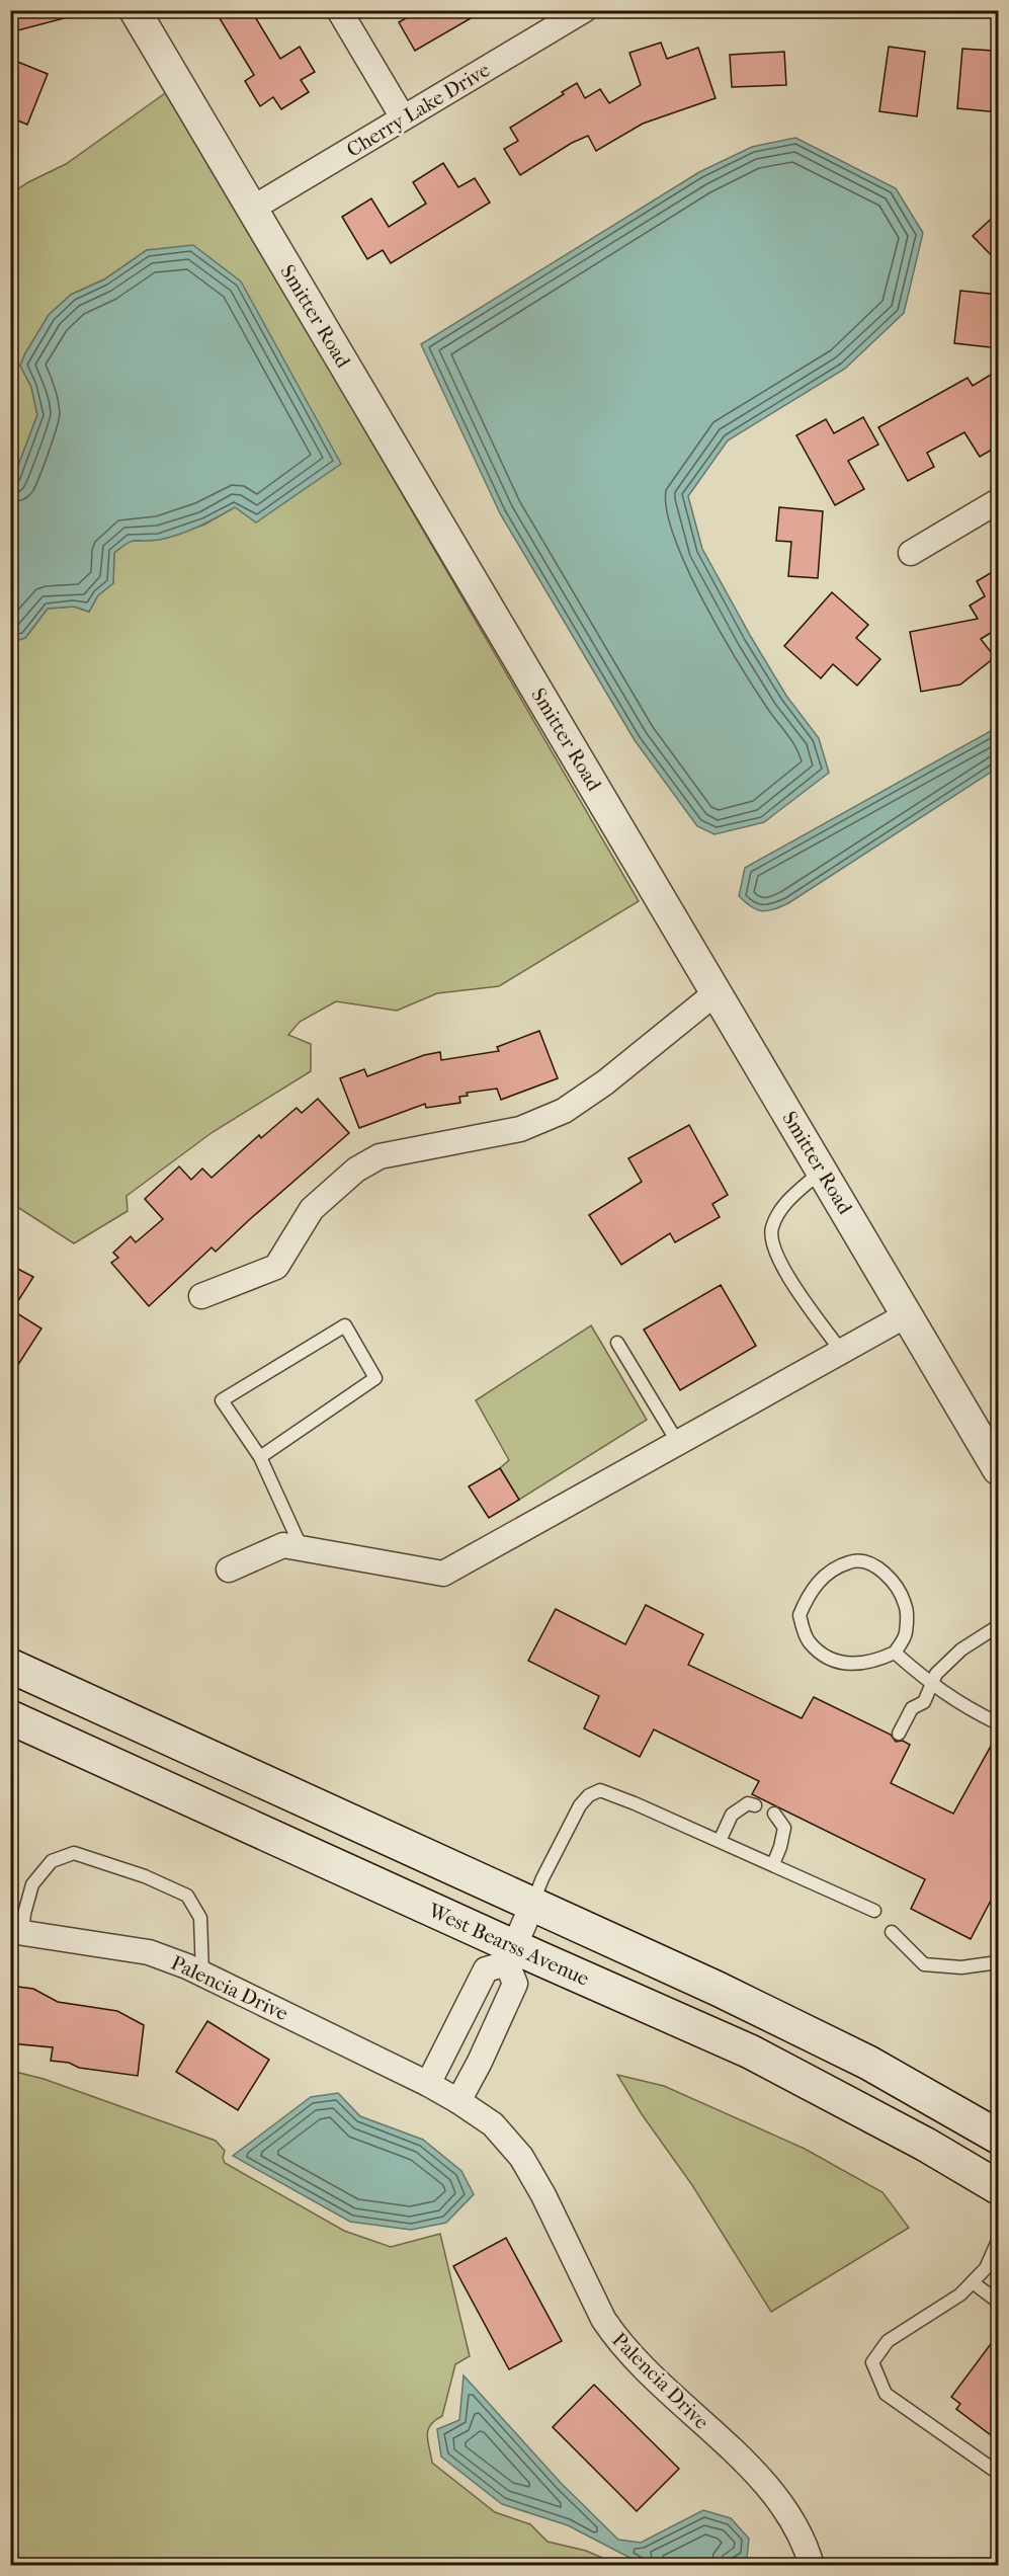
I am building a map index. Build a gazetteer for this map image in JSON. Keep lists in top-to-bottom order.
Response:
{
  "streets": {
    "main road": ["West Bearss Avenue"],
    "street": ["Cherry Lake Drive", "Smitter Road", "Palencia Drive"]
  },
  "crossings": [
    ["Cherry Lake Drive", "Smitter Road"]
  ]
}
